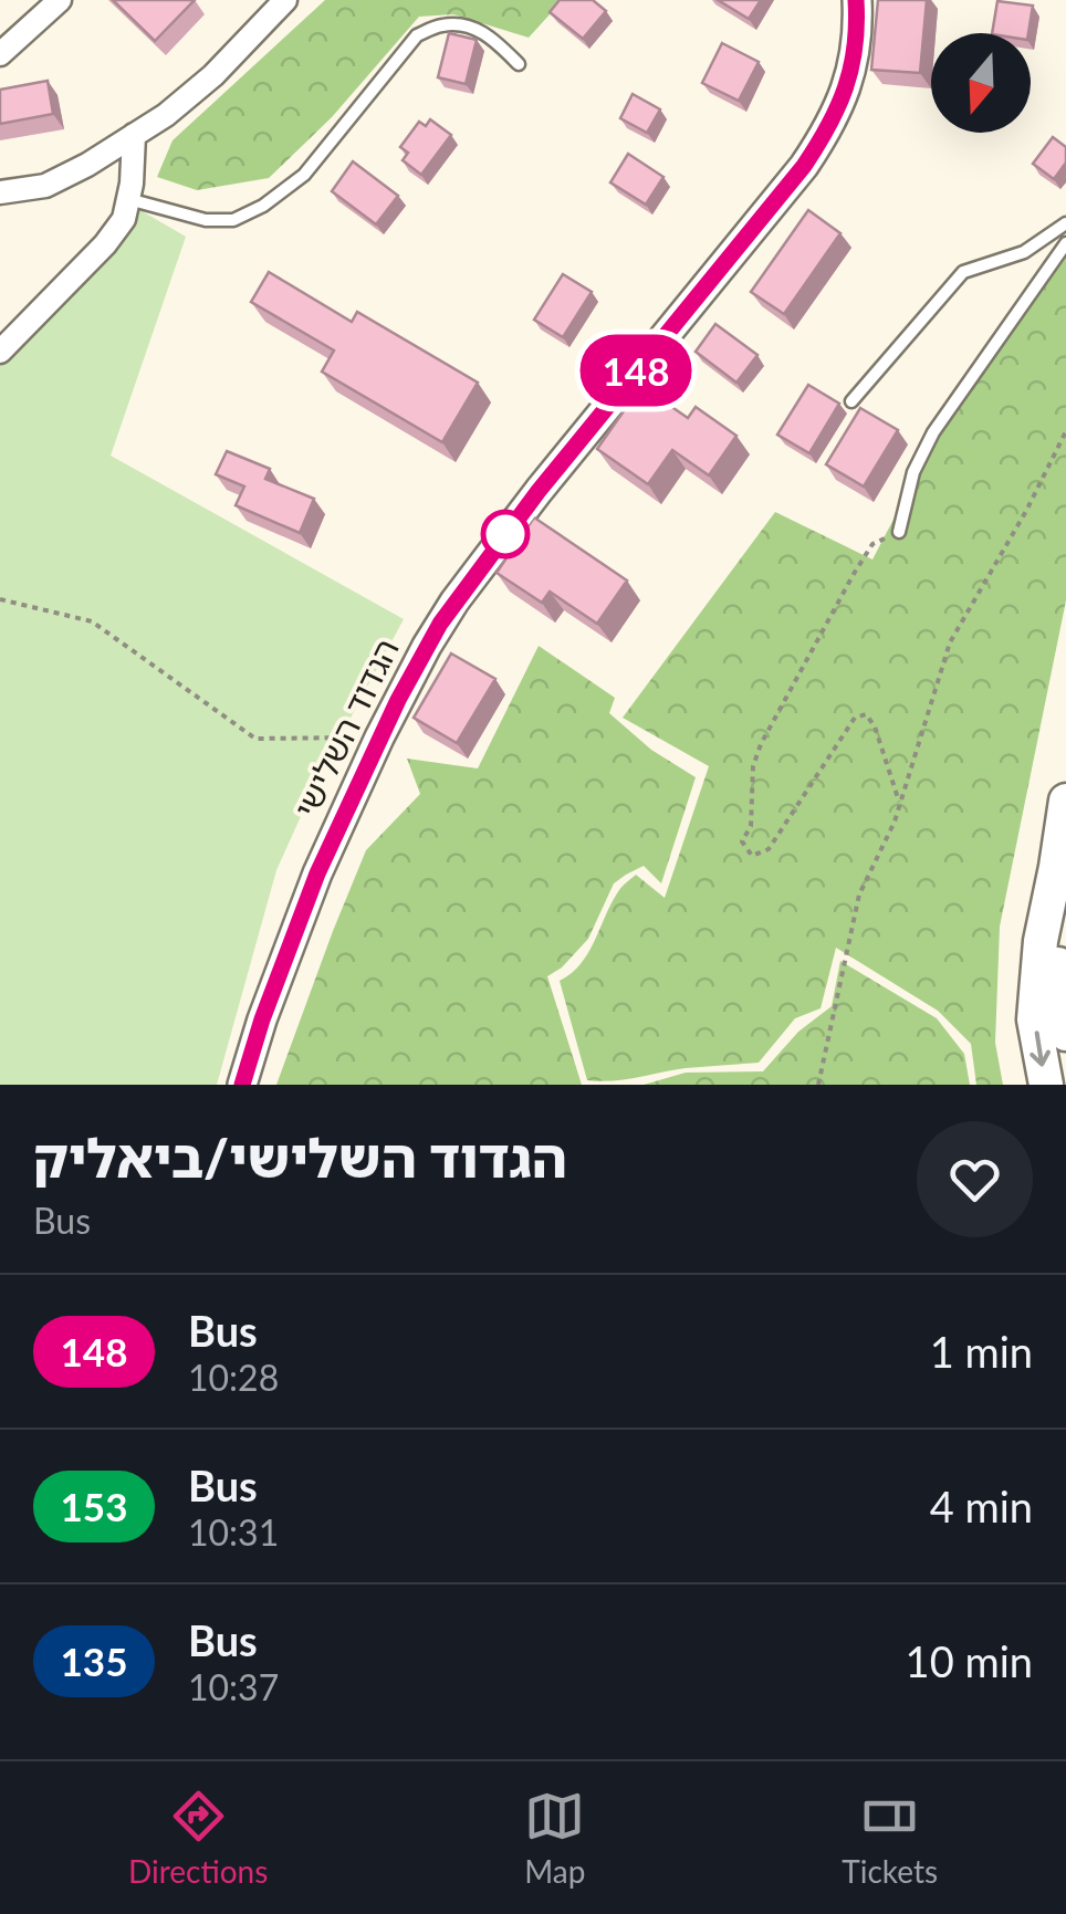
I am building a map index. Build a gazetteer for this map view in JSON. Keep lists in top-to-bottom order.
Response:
{
  "streets": {
    "street": ["הגדוד השלישי"]
  },
  "lines": ["bus line 148"],
  "north": "bottom",
  "page": {
    "on_map": "148",
    "heading": ["הגדוד השלישי/ביאליק", "Bus"],
    "list": [
      {
        "mark": "148",
        "name": "Bus",
        "note": "10:28",
        "value": "1 min"
      },
      {
        "mark": "153",
        "name": "Bus",
        "note": "10:31",
        "value": "4 min"
      },
      {
        "mark": "135",
        "name": "Bus",
        "note": "10:37",
        "value": "10 min"
      }
    ],
    "tabs": ["Directions", "Map", "Tickets"]
  }
}
